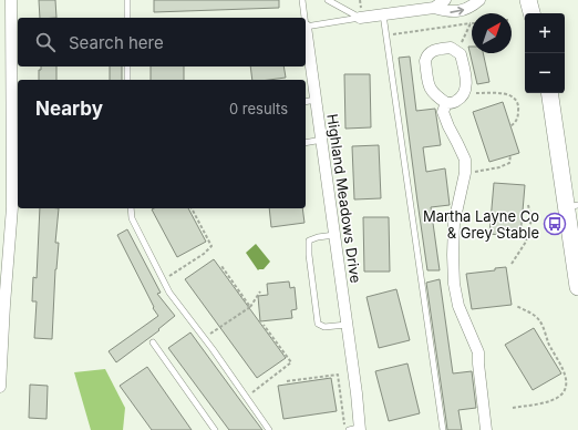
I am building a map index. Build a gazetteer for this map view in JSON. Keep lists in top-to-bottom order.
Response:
{
  "streets": {
    "street": ["Highland Meadows Drive"]
  },
  "places": {
    "bus stop": ["Martha Layne Co & Grey Stable"]
  },
  "north": "top right",
  "page": {
    "map_buttons": ["+", "−"],
    "search": "Search here",
    "heading": ["Nearby", "0 results"]
  }
}
